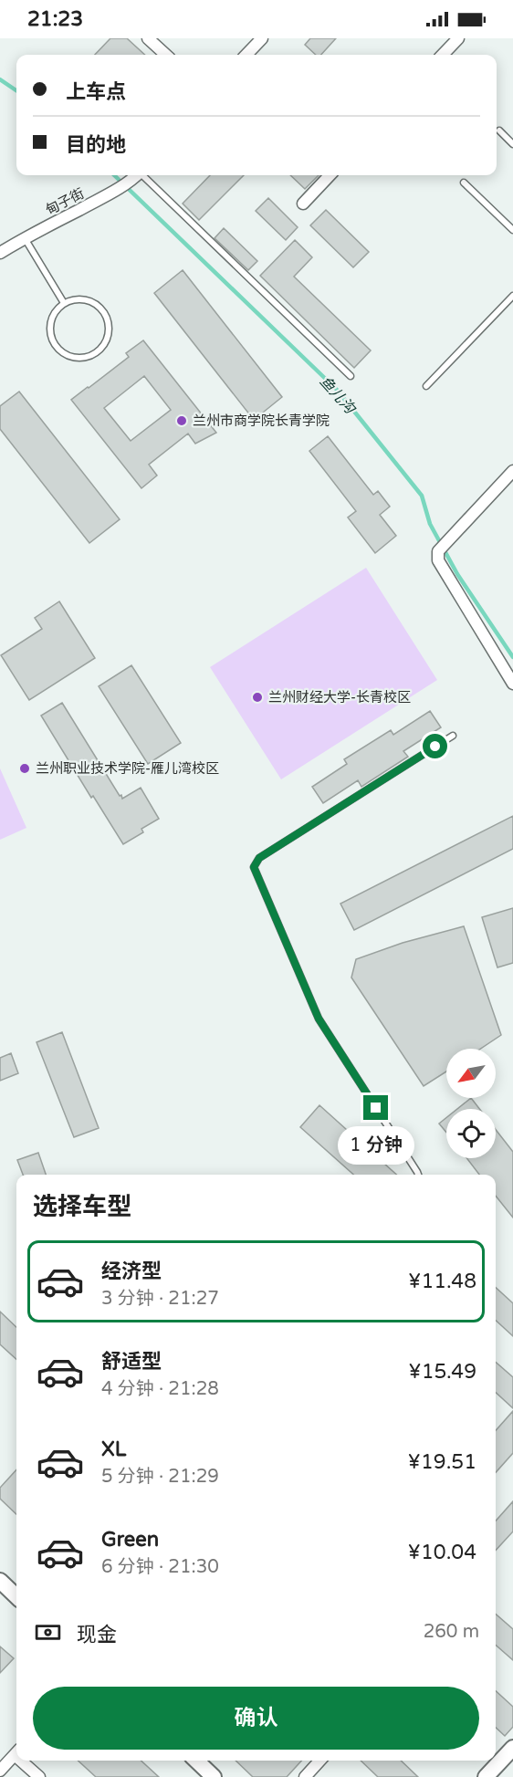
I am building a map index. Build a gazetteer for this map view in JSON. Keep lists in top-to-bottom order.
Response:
{
  "streets": {
    "street": ["甸子街"]
  },
  "water": ["鱼儿沟"],
  "places": ["兰州市商学院长青学院", "兰州财经大学-长青校区", "兰州职业技术学院-雁儿湾校区"],
  "north": "bottom left",
  "page": {
    "status": "21:23",
    "banner": ["上车点", "目的地"],
    "bubble": "1 分钟",
    "heading": "选择车型",
    "list": [
      {
        "name": "经济型",
        "note": "3 分钟 · 21:27",
        "value": "¥11.48"
      },
      {
        "name": "舒适型",
        "note": "4 分钟 · 21:28",
        "value": "¥15.49"
      },
      {
        "name": "XL",
        "note": "5 分钟 · 21:29",
        "value": "¥19.51"
      },
      {
        "name": "Green",
        "note": "6 分钟 · 21:30",
        "value": "¥10.04"
      }
    ],
    "pay": ["现金", "260 m"],
    "buttons": "确认"
  }
}
